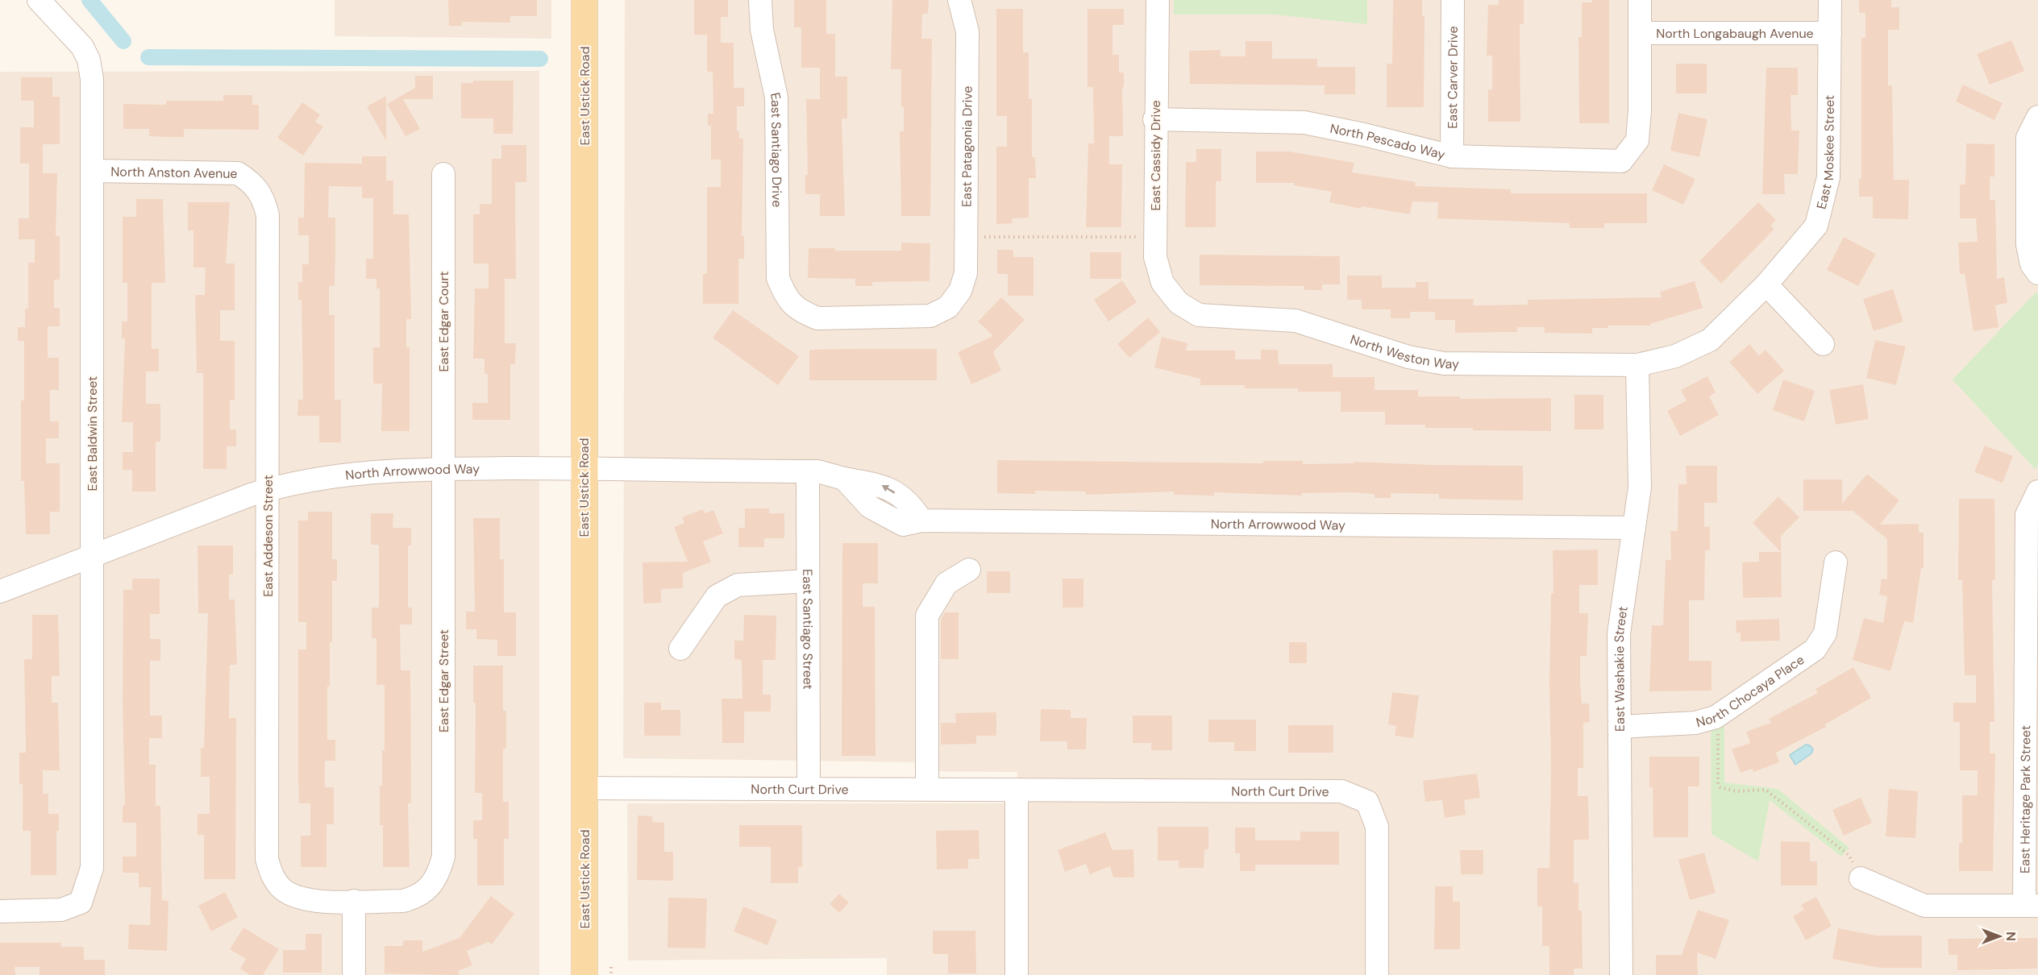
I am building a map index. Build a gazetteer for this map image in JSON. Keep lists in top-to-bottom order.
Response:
{
  "streets": {
    "main road": ["East Ustick Road"],
    "street": [
      "North Longabaugh Avenue",
      "East Carver Drive",
      "North Pescado Way",
      "East Patagonia Drive",
      "East Santiago Drive",
      "East Moskee Street",
      "East Cassidy Drive",
      "North Anston Avenue",
      "East Edgar Court",
      "North Weston Way",
      "East Baldwin Street",
      "North Arrowwood Way",
      "East Addeson Street",
      "East Santiago Street",
      "East Washakie Street",
      "East Edgar Street",
      "North Chocaya Place",
      "North Curt Drive",
      "East Heritage Park Street"
    ]
  },
  "crossings": [
    ["North Longabaugh Avenue", "North Pescado Way"],
    ["North Longabaugh Avenue", "East Moskee Street"],
    ["East Carver Drive", "North Pescado Way"],
    ["East Ustick Road", "North Arrowwood Way"],
    ["East Ustick Road", "North Curt Drive"],
    ["North Pescado Way", "East Cassidy Drive"],
    ["East Patagonia Drive", "East Santiago Drive"],
    ["East Moskee Street", "North Weston Way"],
    ["East Moskee Street", "East Washakie Street"],
    ["East Cassidy Drive", "North Weston Way"],
    ["North Anston Avenue", "East Baldwin Street"],
    ["North Anston Avenue", "East Addeson Street"],
    ["East Edgar Court", "North Arrowwood Way"],
    ["East Edgar Court", "East Edgar Street"],
    ["North Weston Way", "East Washakie Street"],
    ["East Baldwin Street", "North Arrowwood Way"],
    ["North Arrowwood Way", "East Addeson Street"],
    ["North Arrowwood Way", "East Santiago Street"],
    ["North Arrowwood Way", "East Washakie Street"],
    ["North Arrowwood Way", "East Edgar Street"],
    ["East Addeson Street", "East Edgar Street"],
    ["East Santiago Street", "North Curt Drive"],
    ["East Washakie Street", "North Chocaya Place"]
  ],
  "north": "right"
}
